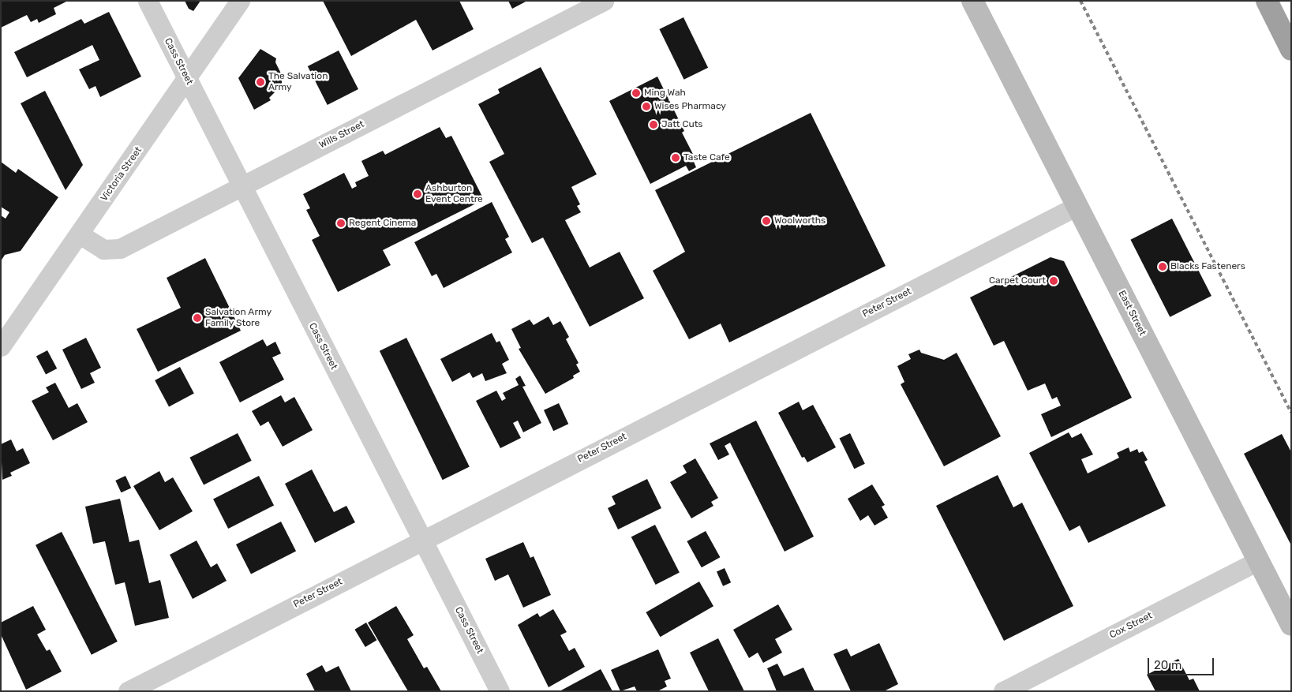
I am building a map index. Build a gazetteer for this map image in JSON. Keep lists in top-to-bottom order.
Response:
{
  "streets": {
    "main road": ["East Street"],
    "street": [
      "Cass Street",
      "Wills Street",
      "Victoria Street",
      "Peter Street",
      "Cox Street"
    ]
  },
  "crossings": [
    ["Cass Street", "Wills Street"],
    ["Cass Street", "Victoria Street"],
    ["Cass Street", "Peter Street"],
    ["Wills Street", "Victoria Street"],
    ["Peter Street", "East Street"],
    ["East Street", "Cox Street"]
  ],
  "places": [
    "The Salvation Army",
    "Ming Wah",
    "Wises Pharmacy",
    "Jatt Cuts",
    "Taste Cafe",
    "Ashburton Event Centre",
    "Woolworths",
    "Regent Cinema",
    "Blacks Fasteners",
    "Carpet Court",
    "Salvation Army Family Store"
  ],
  "scale_bar": "20 m"
}
